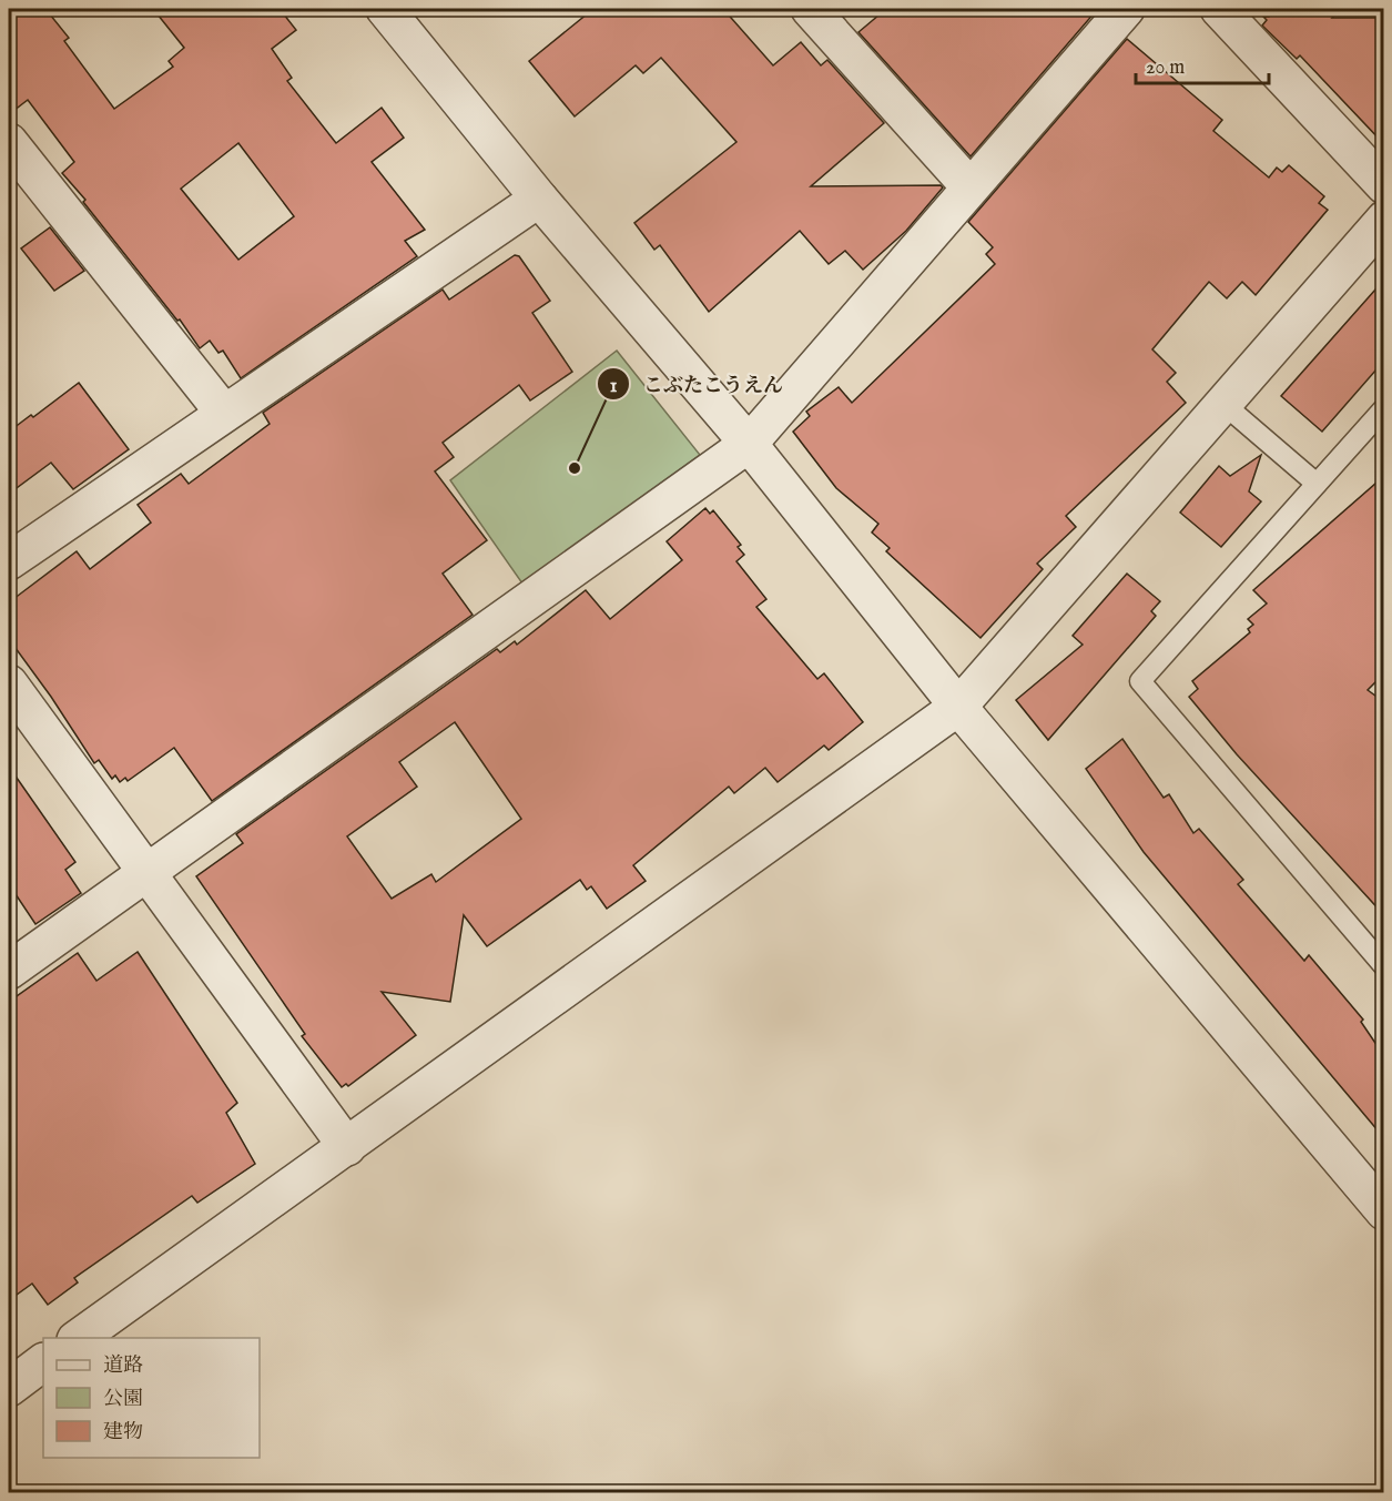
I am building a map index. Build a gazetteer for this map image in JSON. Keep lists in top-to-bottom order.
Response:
{
  "places": ["こぶたこうえん"],
  "legend": ["道路", "公園", "建物"],
  "scale_bar": "20 m"
}
